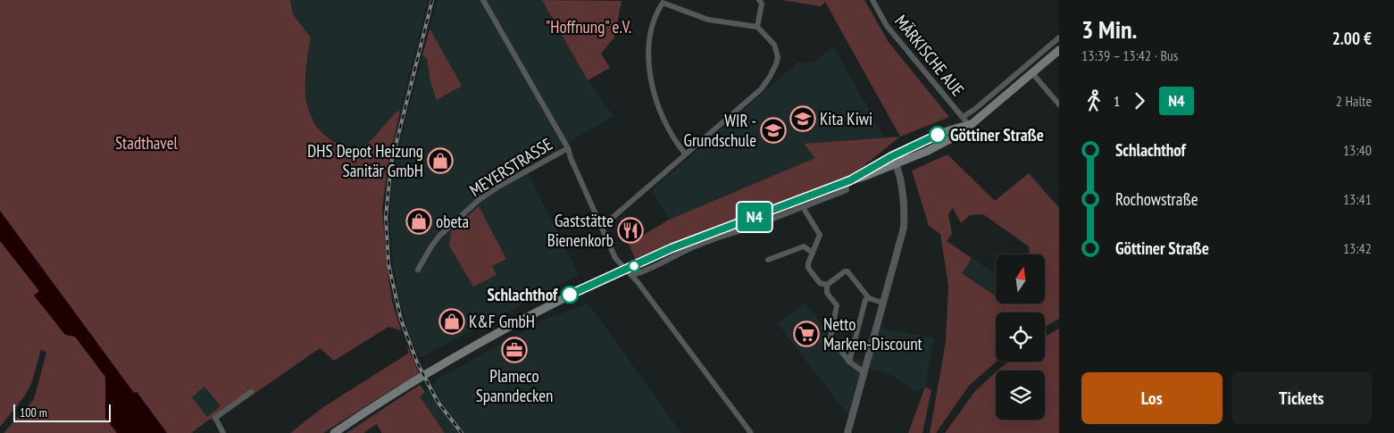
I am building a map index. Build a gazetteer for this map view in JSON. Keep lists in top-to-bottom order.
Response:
{
  "streets": {
    "street": ["MÄRKISCHE AUE", "MEYERSTRASSE"]
  },
  "parks": ["\"Hoffnung\" e.V.", "Stadthavel"],
  "places": {
    "school or university": ["Kita Kiwi", "WIR - Grundschule"],
    "other": ["Göttiner Straße", "Schlachthof"],
    "shop": ["DHS Depot Heizung Sanitär GmbH", "obeta", "K&F GmbH"],
    "restaurant": ["Gaststätte Bienenkorb"],
    "supermarket": ["Netto Marken-Discount"],
    "office": ["Plameco Spanndecken"]
  },
  "lines": ["bus line N4"],
  "scale_bar": "100 m",
  "north": "top",
  "page": {
    "on_map": "N4",
    "heading": ["3 Min.", "13:39 – 13:42 · Bus", "2.00 €"],
    "legs": ["1", "N4", "2 Halte"],
    "list": [
      {
        "name": "Schlachthof",
        "value": "13:40"
      },
      {
        "name": "Rochowstraße",
        "value": "13:41"
      },
      {
        "name": "Göttiner Straße",
        "value": "13:42"
      }
    ],
    "buttons": ["Los", "Tickets"],
    "scale": "100 m"
  }
}
